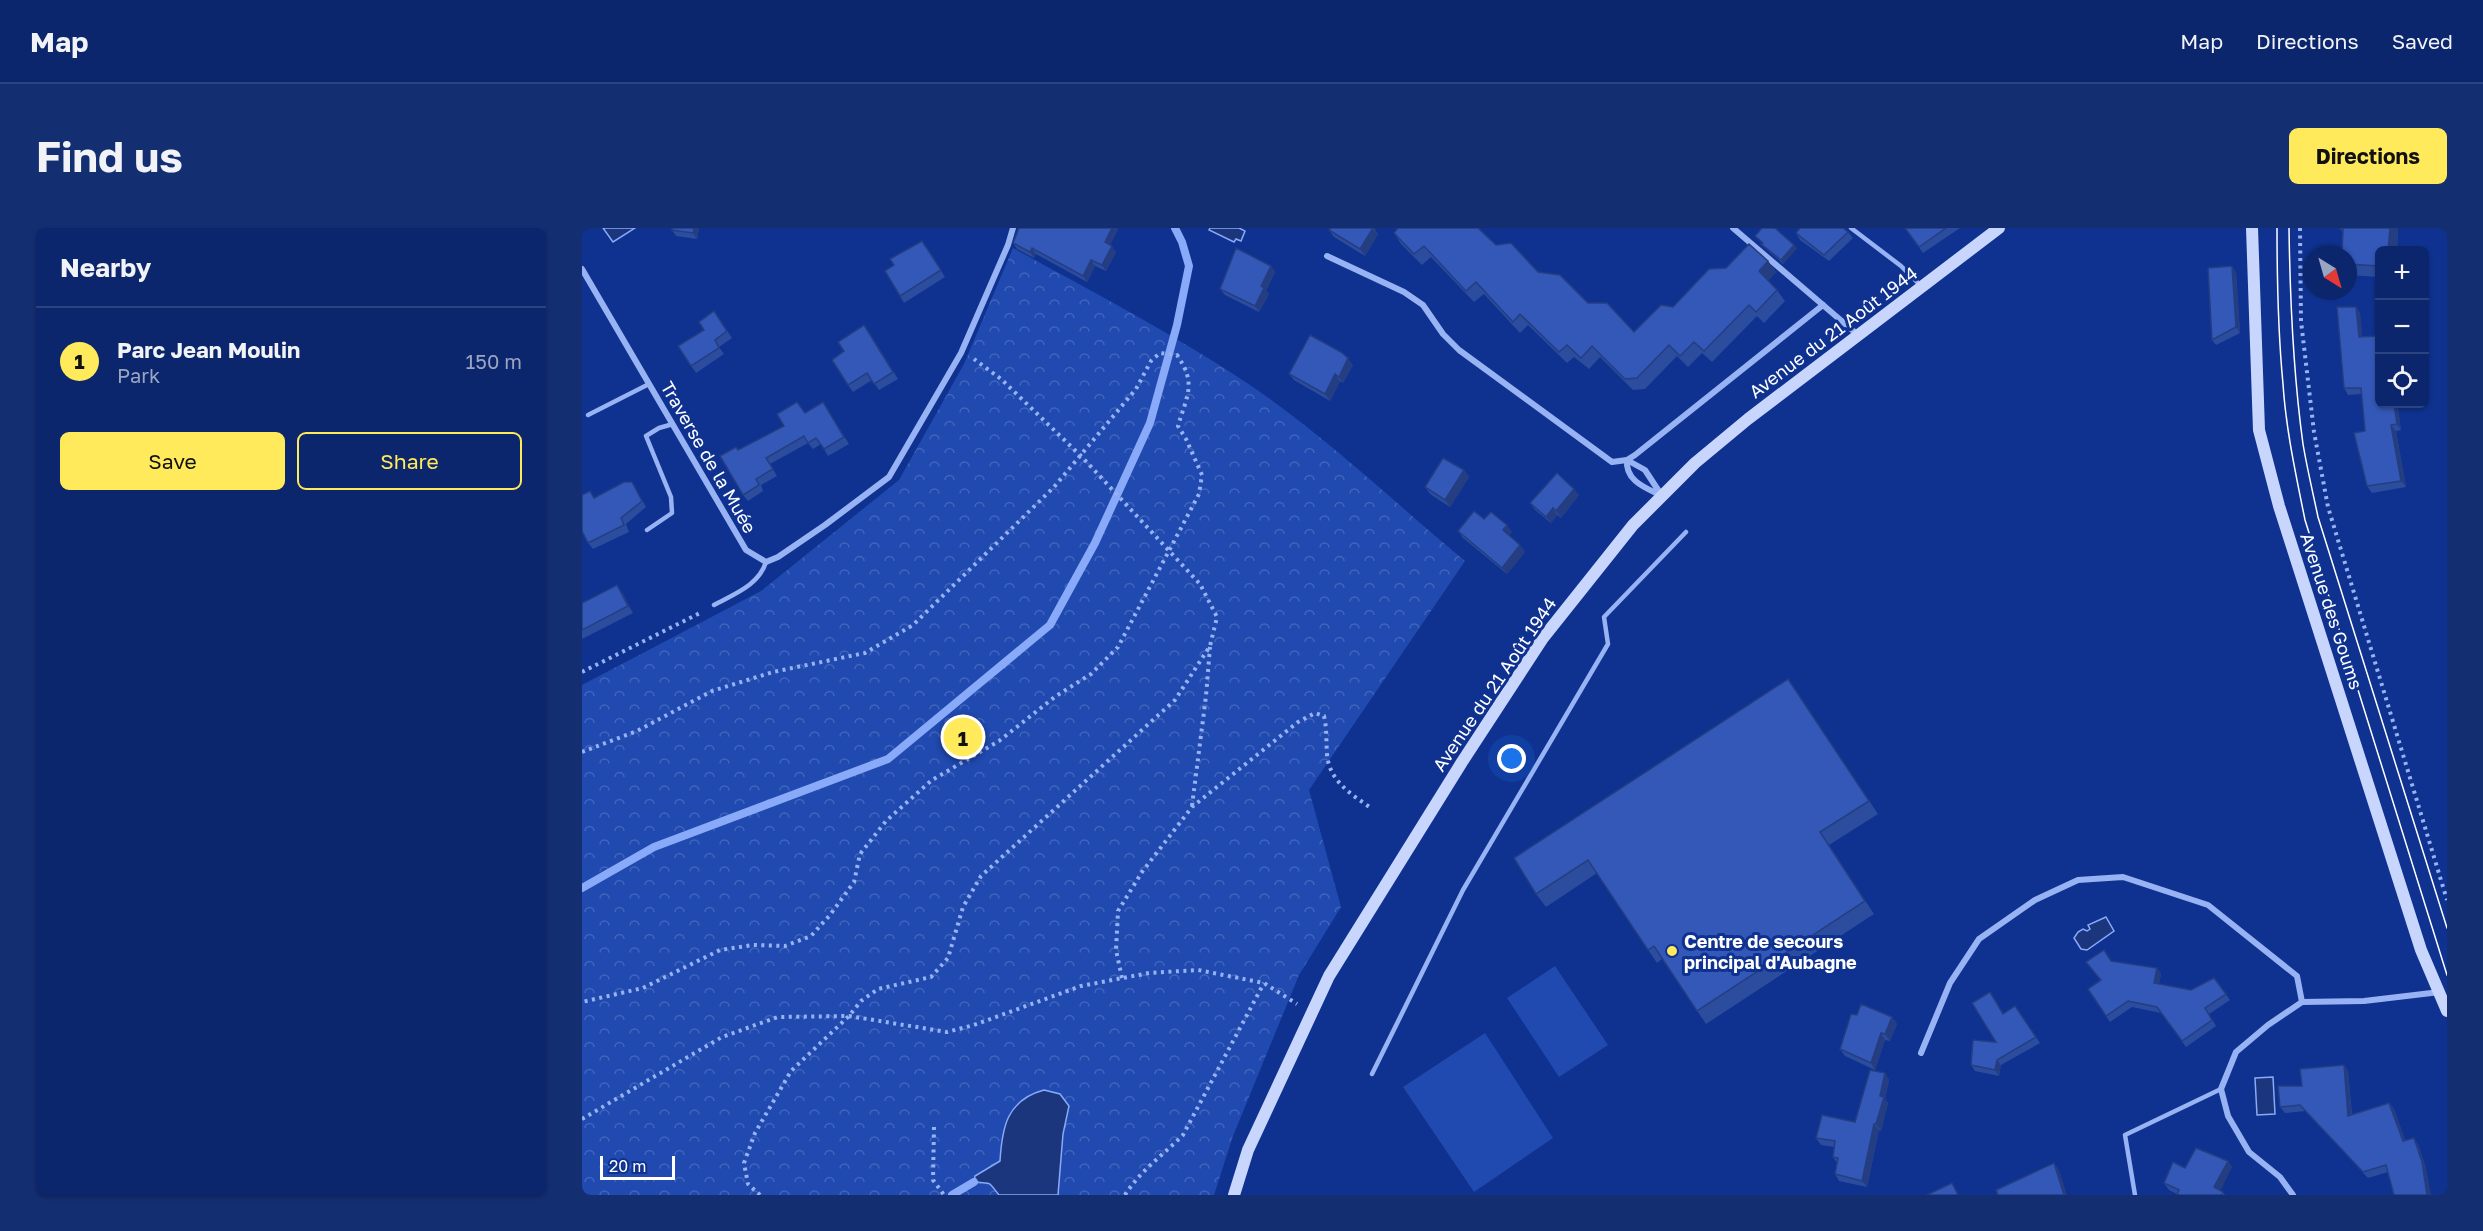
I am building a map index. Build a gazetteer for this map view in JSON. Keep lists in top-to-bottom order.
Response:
{
  "streets": {
    "main road": ["Avenue du 21 Août 1944", "Avenue des Goums"],
    "street": ["Traverse de la Muée"]
  },
  "places": ["Centre de secours principal d'Aubagne"],
  "scale_bar": "20 m",
  "north": "bottom right",
  "page": {
    "header": "Map",
    "nav": ["Map", "Directions", "Saved"],
    "buttons": [
      "Directions",
      ["Save", "Share"]
    ],
    "title": "Find us",
    "heading": "Nearby",
    "map_buttons": ["+", "−"],
    "list": [
      {
        "mark": "1",
        "name": "Parc Jean Moulin",
        "note": "Park",
        "value": "150 m"
      }
    ],
    "pins": "1",
    "scale": "20 m"
  }
}
